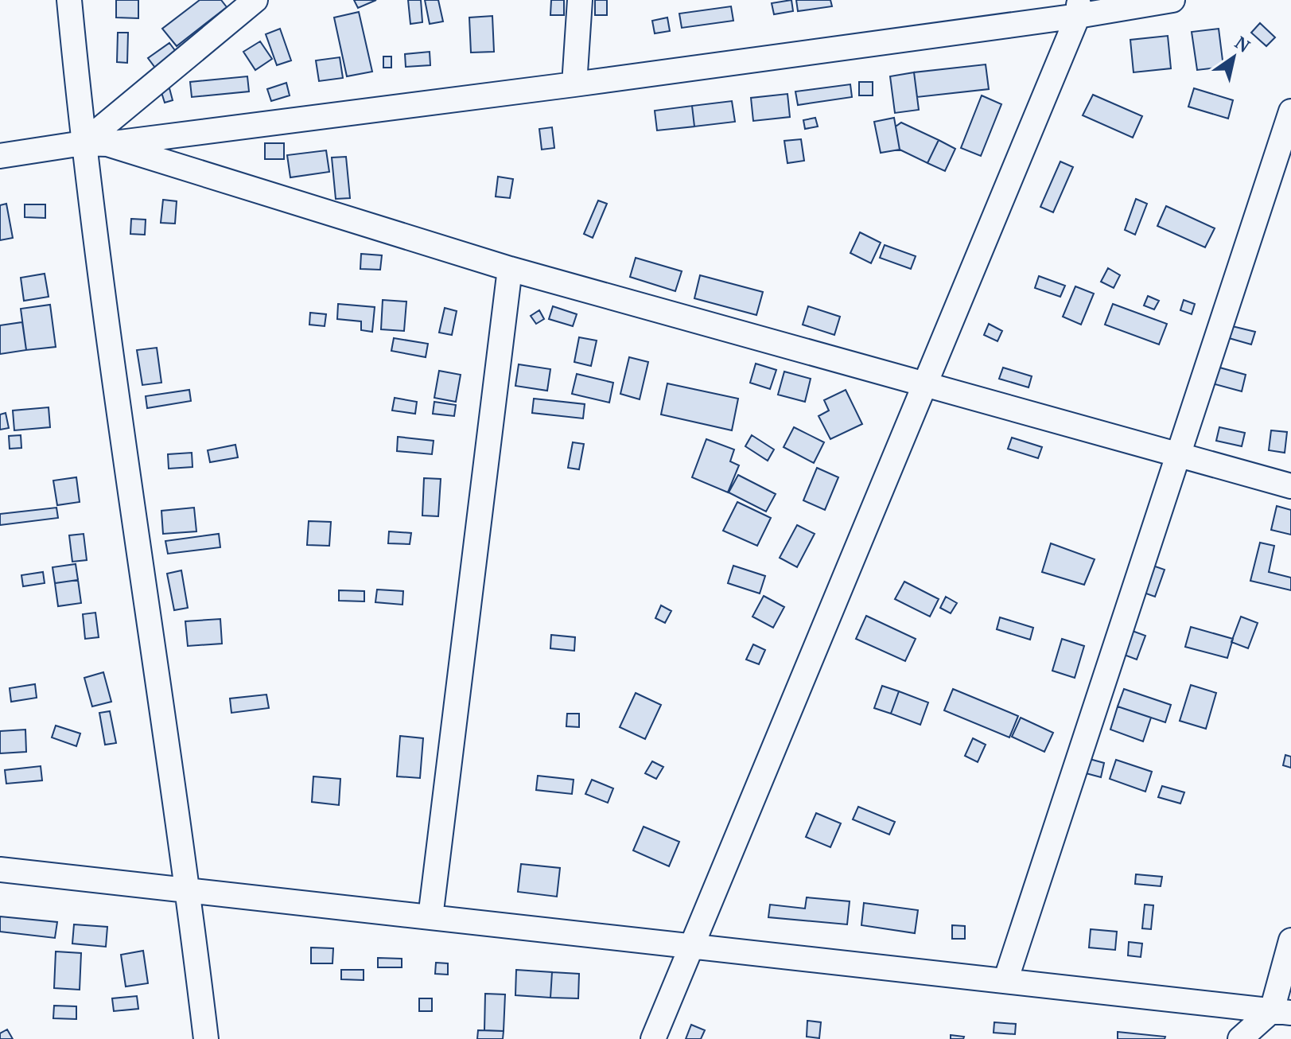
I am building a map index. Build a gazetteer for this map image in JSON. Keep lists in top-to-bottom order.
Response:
{
  "north": "top right"
}
